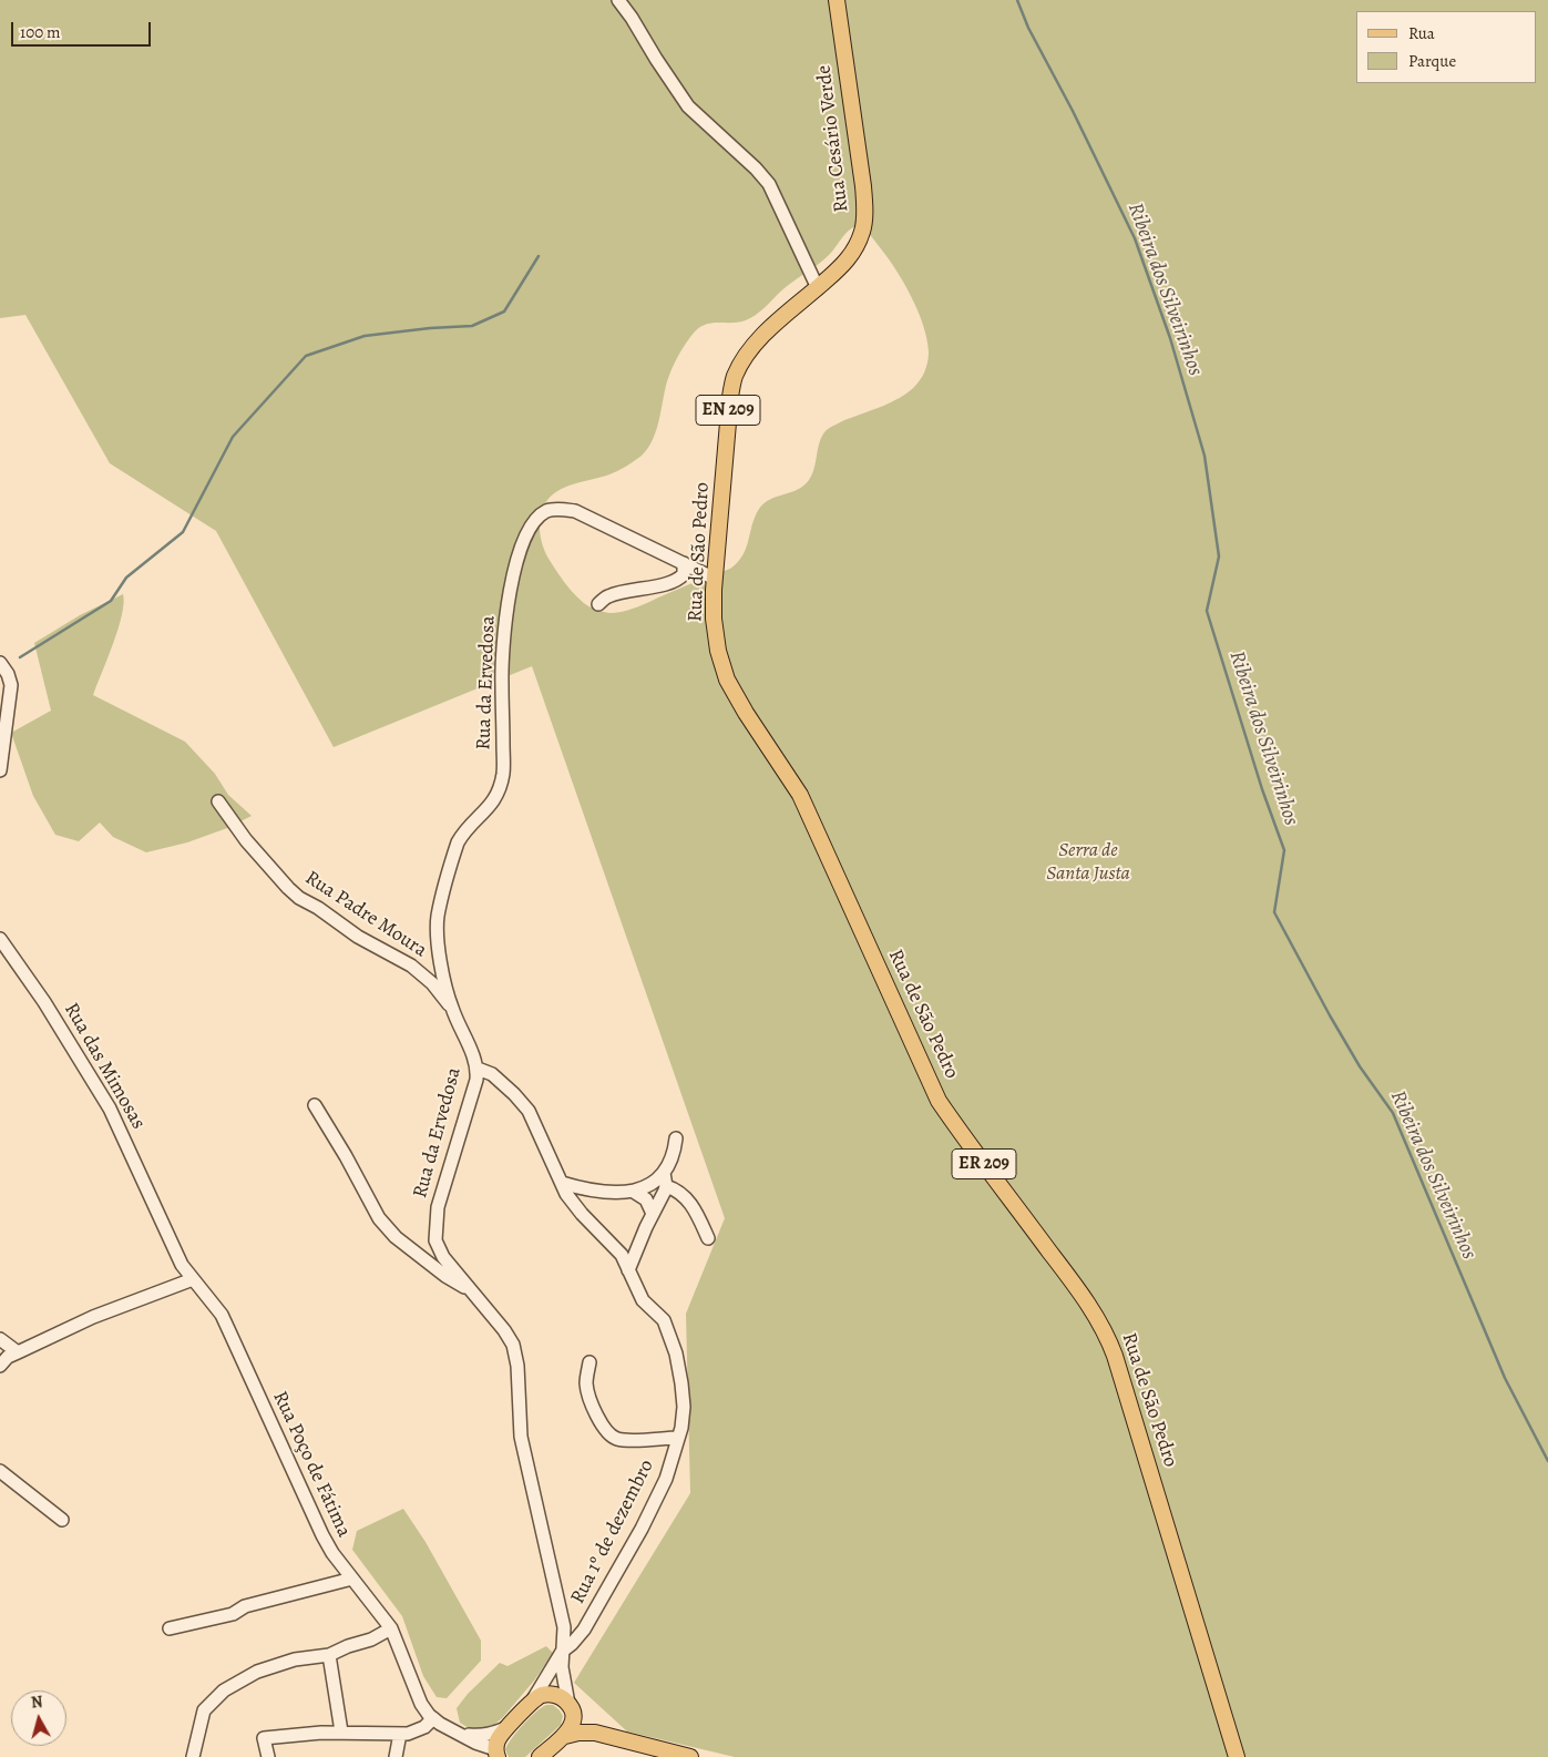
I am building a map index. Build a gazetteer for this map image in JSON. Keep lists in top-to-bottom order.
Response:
{
  "streets": {
    "main road": [
      "Rua Cesário Verde",
      "EN 209",
      "Rua de São Pedro",
      "ER 209"
    ],
    "street": [
      "Rua da Ervedosa",
      "Rua Padre Moura",
      "Rua das Mimosas",
      "Rua Poço de Fátima",
      "Rua 1º de dezembro"
    ]
  },
  "crossings": [
    ["Rua Cesário Verde", "Rua de São Pedro"],
    ["Rua de São Pedro", "Rua da Ervedosa"],
    ["Rua da Ervedosa", "Rua Padre Moura"],
    ["Rua da Ervedosa", "Rua 1º de dezembro"],
    ["Rua das Mimosas", "Rua Poço de Fátima"]
  ],
  "water": ["Ribeira dos Silveirinhos"],
  "parks": ["Serra de Santa Justa"],
  "legend": ["Rua", "Parque"],
  "scale_bar": "100 m",
  "north": "top"
}
